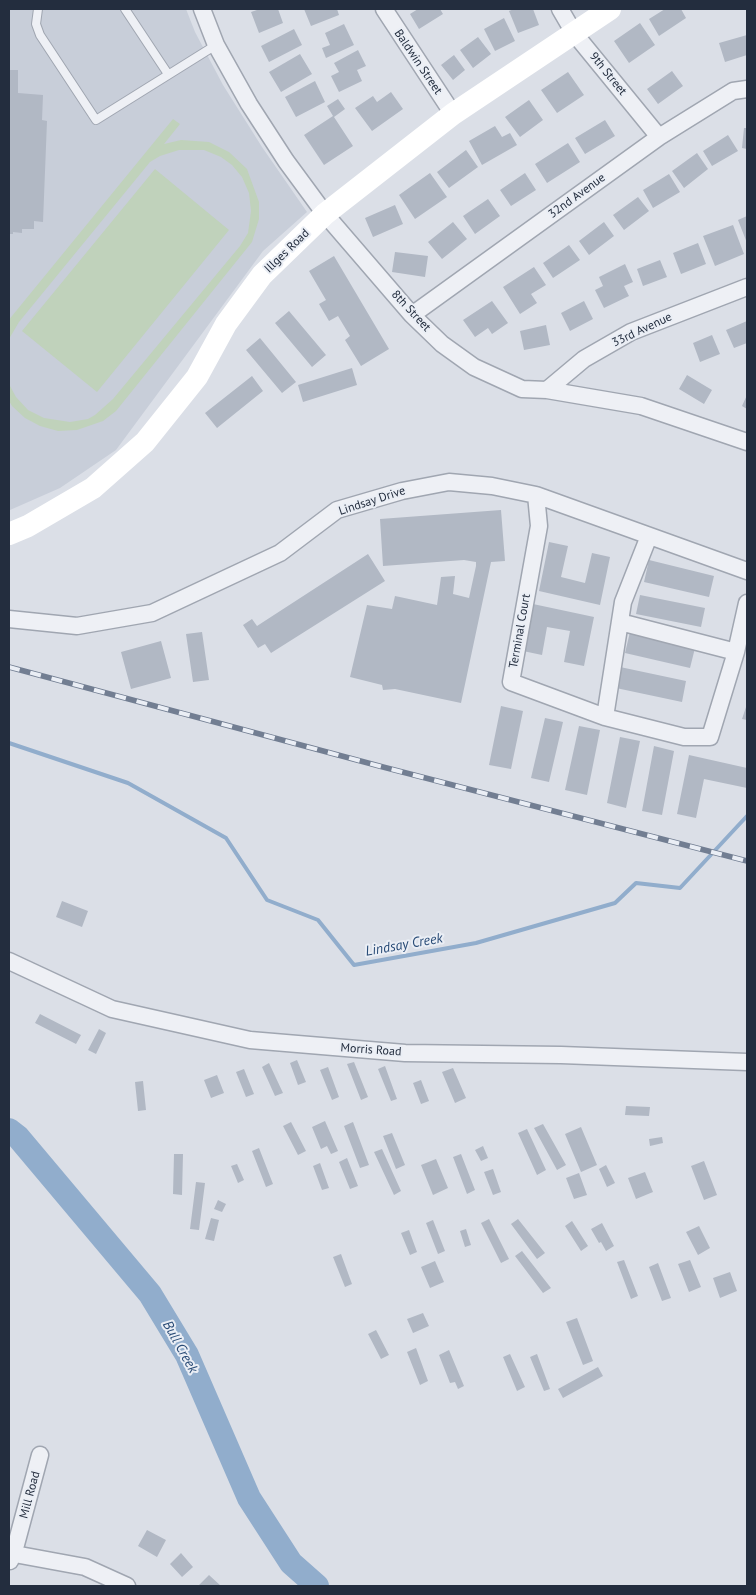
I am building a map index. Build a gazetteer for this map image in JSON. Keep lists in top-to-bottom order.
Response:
{
  "streets": {
    "street": [
      "Baldwin Street",
      "9th Street",
      "32nd Avenue",
      "Illges Road",
      "8th Street",
      "33rd Avenue",
      "Lindsay Drive",
      "Terminal Court",
      "Morris Road",
      "Mill Road"
    ]
  },
  "crossings": [
    ["Baldwin Street", "Illges Road"],
    ["9th Street", "32nd Avenue"],
    ["9th Street", "Illges Road"],
    ["32nd Avenue", "8th Street"],
    ["Illges Road", "8th Street"],
    ["8th Street", "33rd Avenue"],
    ["Lindsay Drive", "Terminal Court"]
  ],
  "water": ["Lindsay Creek", "Bull Creek"]
}
